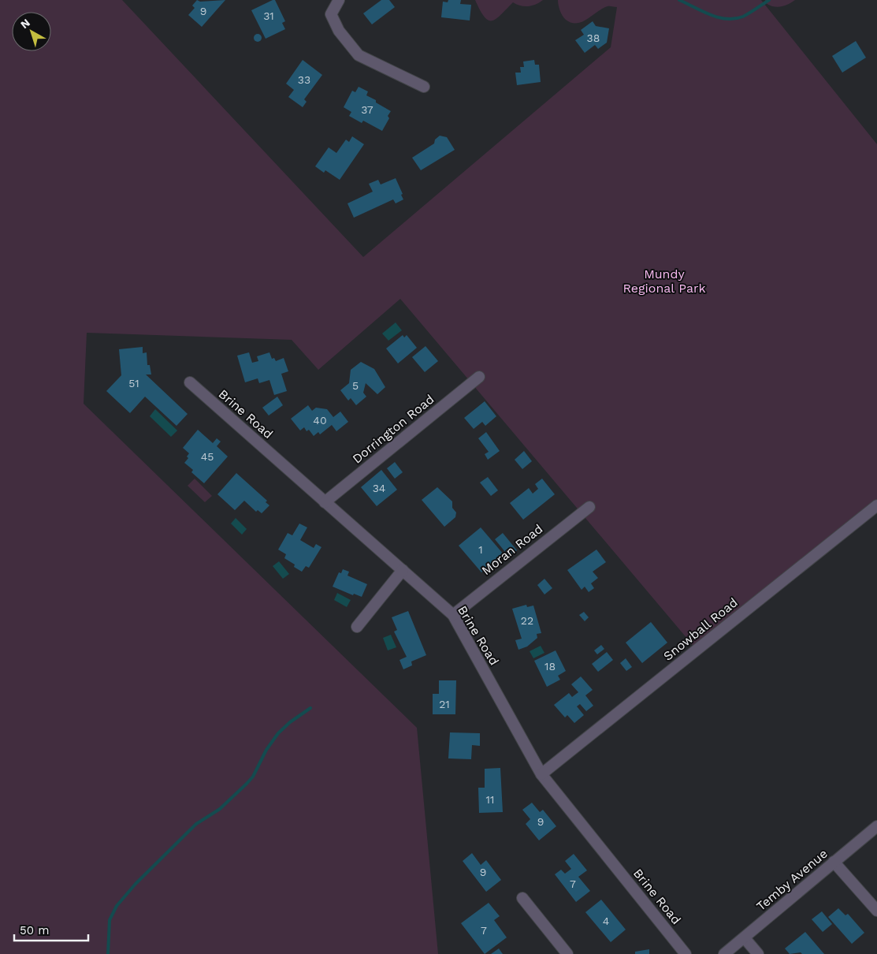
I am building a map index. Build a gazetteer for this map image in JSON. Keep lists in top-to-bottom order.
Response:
{
  "streets": {
    "street": [
      "Brine Road",
      "Dorrington Road",
      "Moran Road",
      "Snowball Road",
      "Temby Avenue"
    ]
  },
  "crossings": [
    ["Brine Road", "Dorrington Road"],
    ["Brine Road", "Moran Road"],
    ["Brine Road", "Snowball Road"]
  ],
  "parks": ["Mundy Regional Park"],
  "house_numbers": [
    "9",
    "31",
    "38",
    "33",
    "37",
    "51",
    "5",
    "40",
    "45",
    "34",
    "1",
    "22",
    "18",
    "21",
    "11",
    "9",
    "9",
    "7",
    "4",
    "7"
  ],
  "scale_bar": "50 m",
  "north": "top left"
}
